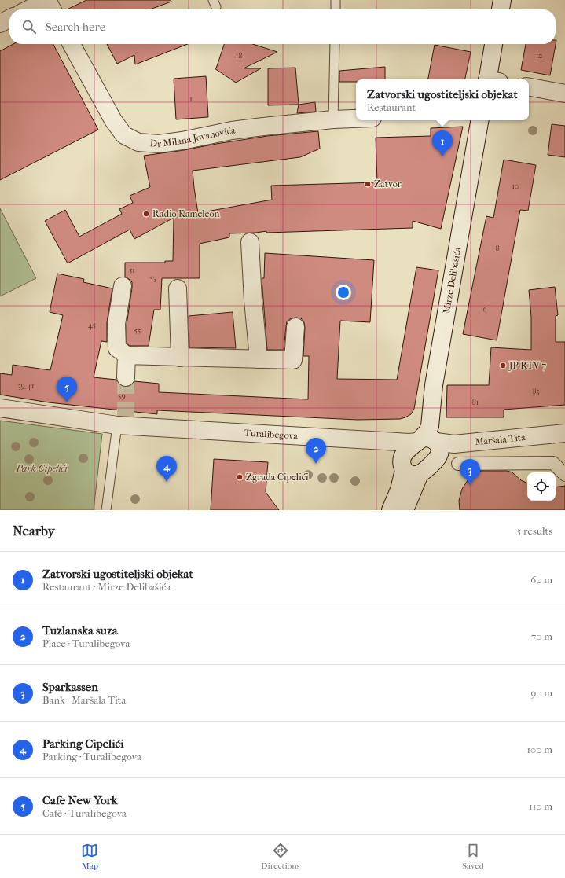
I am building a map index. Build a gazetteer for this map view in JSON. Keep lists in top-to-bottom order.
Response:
{
  "streets": {
    "street": [
      "Dr Milana Jovanovića",
      "Mirze Delibašića",
      "Turalibegova",
      "Maršala Tita"
    ]
  },
  "crossings": [
    ["Mirze Delibašića", "Turalibegova"],
    ["Mirze Delibašića", "Maršala Tita"],
    ["Turalibegova", "Maršala Tita"]
  ],
  "parks": ["Park Cipelići"],
  "places": [
    "Zatvor",
    "Radio Kameleon",
    "JP RTV 7",
    "Zgrada Cipelići"
  ],
  "house_numbers": [
    "18",
    "12",
    "1",
    "10",
    "8",
    "51",
    "53",
    "6",
    "45",
    "55",
    "39,41",
    "83",
    "59",
    "81"
  ],
  "page": {
    "search": "Search here",
    "popup": ["Zatvorski ugostiteljski objekat", "Restaurant"],
    "pins": [
      "1",
      "5",
      "2",
      "4",
      "3"
    ],
    "heading": ["Nearby", "5 results"],
    "list": [
      {
        "mark": "1",
        "name": "Zatvorski ugostiteljski objekat",
        "note": "Restaurant · Mirze Delibašića",
        "value": "60 m"
      },
      {
        "mark": "2",
        "name": "Tuzlanska suza",
        "note": "Place · Turalibegova",
        "value": "70 m"
      },
      {
        "mark": "3",
        "name": "Sparkassen",
        "note": "Bank · Maršala Tita",
        "value": "90 m"
      },
      {
        "mark": "4",
        "name": "Parking Cipelići",
        "note": "Parking · Turalibegova",
        "value": "100 m"
      },
      {
        "mark": "5",
        "name": "Cafe New York",
        "note": "Café · Turalibegova",
        "value": "110 m"
      }
    ],
    "nav": ["Map", "Directions", "Saved"]
  }
}
